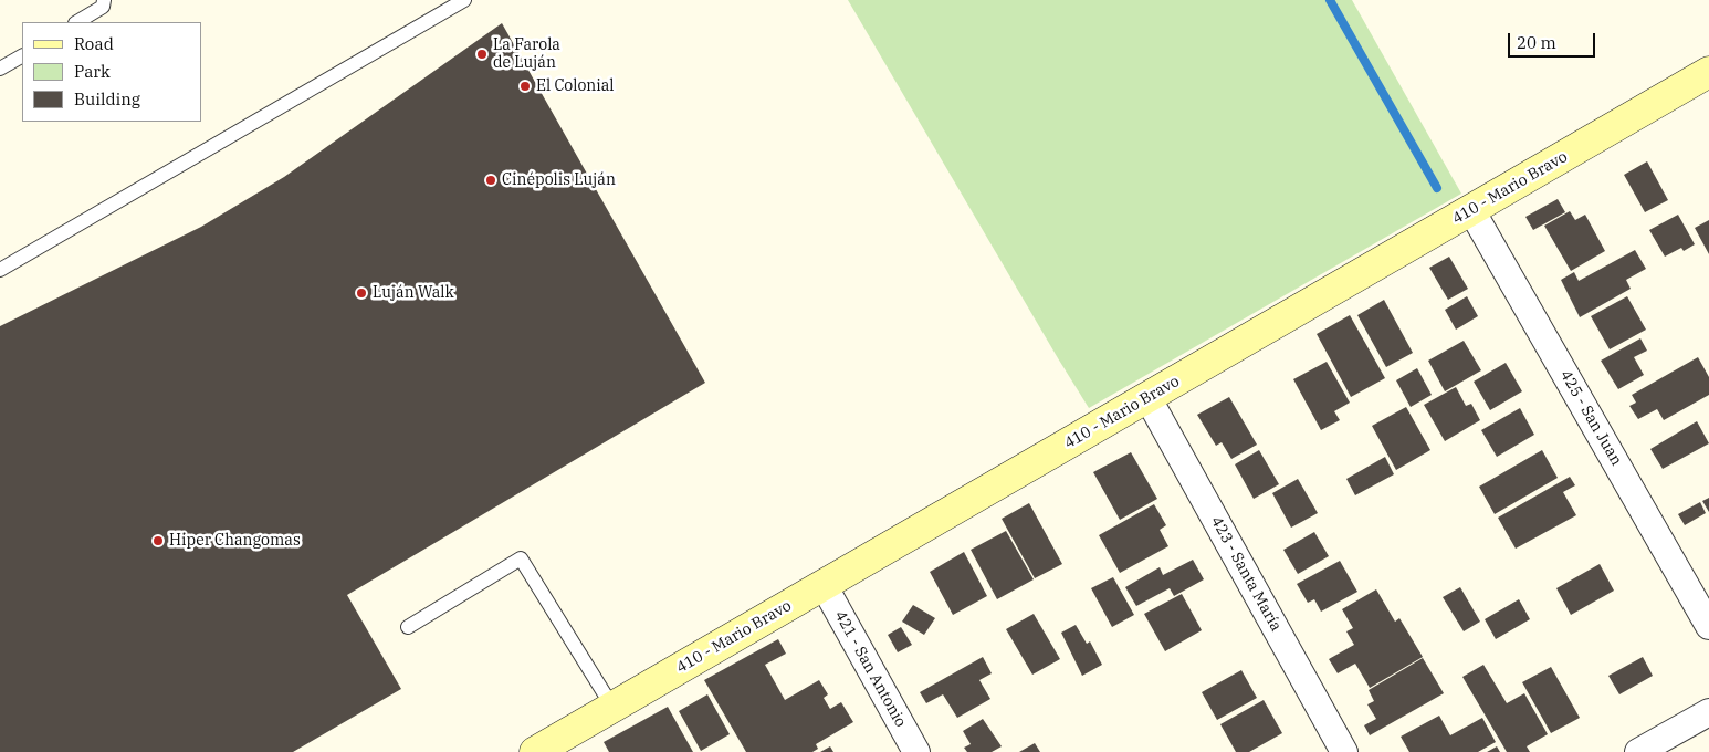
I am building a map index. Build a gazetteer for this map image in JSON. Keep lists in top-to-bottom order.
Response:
{
  "streets": {
    "street": [
      "410 - Mario Bravo",
      "425 - San Juan",
      "423 - Santa María",
      "421 - San Antonio"
    ]
  },
  "crossings": [
    ["410 - Mario Bravo", "425 - San Juan"],
    ["410 - Mario Bravo", "423 - Santa María"],
    ["410 - Mario Bravo", "421 - San Antonio"]
  ],
  "places": [
    "La Farola de Luján",
    "El Colonial",
    "Cinépolis Luján",
    "Luján Walk",
    "Hiper Changomas"
  ],
  "legend": ["Road", "Park", "Building"],
  "scale_bar": "20 m"
}
